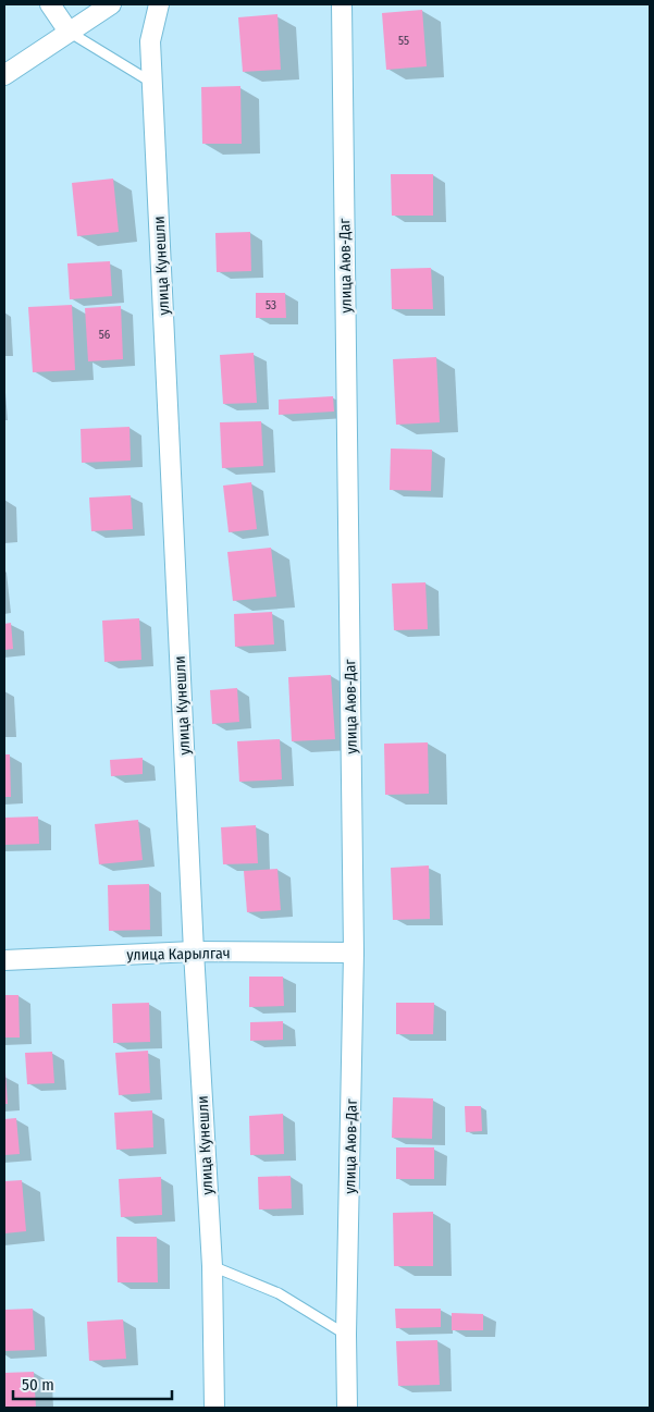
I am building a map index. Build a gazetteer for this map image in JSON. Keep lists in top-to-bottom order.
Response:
{
  "streets": {
    "street": ["улица Кунешли", "улица Аюв-Даг", "улица Карылгач"]
  },
  "crossings": [
    ["улица Кунешли", "улица Карылгач"],
    ["улица Аюв-Даг", "улица Карылгач"]
  ],
  "house_numbers": ["55", "53", "56"],
  "scale_bar": "50 m"
}
